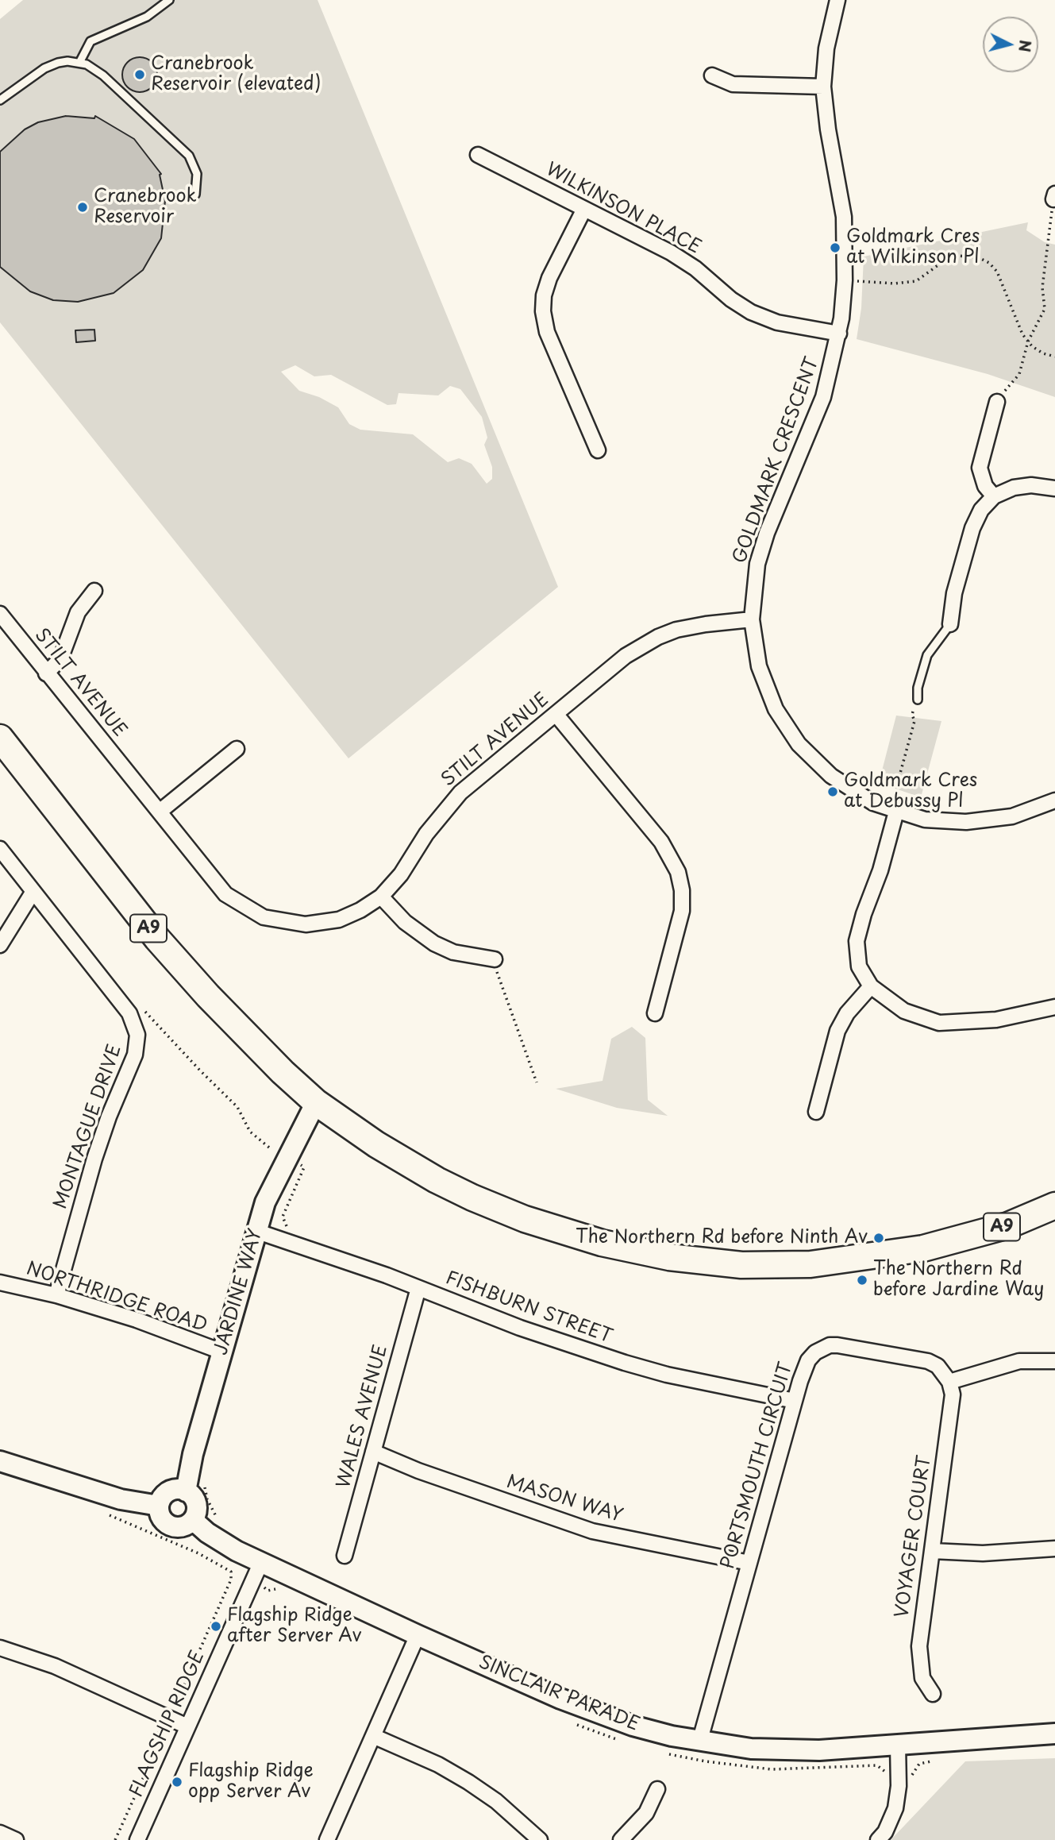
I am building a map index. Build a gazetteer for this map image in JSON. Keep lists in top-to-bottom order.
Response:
{
  "streets": {
    "highway": ["A9"],
    "street": [
      "WILKINSON PLACE",
      "GOLDMARK CRESCENT",
      "STILT AVENUE",
      "MONTAGUE DRIVE",
      "JARDINE WAY",
      "NORTHRIDGE ROAD",
      "FISHBURN STREET",
      "WALES AVENUE",
      "PORTSMOUTH CIRCUIT",
      "MASON WAY",
      "VOYAGER COURT",
      "SINCLAIR PARADE",
      "FLAGSHIP RIDGE"
    ]
  },
  "crossings": [
    ["WILKINSON PLACE", "GOLDMARK CRESCENT"],
    ["GOLDMARK CRESCENT", "STILT AVENUE"],
    ["A9", "JARDINE WAY"],
    ["MONTAGUE DRIVE", "NORTHRIDGE ROAD"],
    ["JARDINE WAY", "NORTHRIDGE ROAD"],
    ["JARDINE WAY", "FISHBURN STREET"],
    ["JARDINE WAY", "SINCLAIR PARADE"],
    ["FISHBURN STREET", "WALES AVENUE"],
    ["FISHBURN STREET", "PORTSMOUTH CIRCUIT"],
    ["WALES AVENUE", "MASON WAY"],
    ["PORTSMOUTH CIRCUIT", "MASON WAY"],
    ["PORTSMOUTH CIRCUIT", "VOYAGER COURT"],
    ["PORTSMOUTH CIRCUIT", "SINCLAIR PARADE"],
    ["SINCLAIR PARADE", "FLAGSHIP RIDGE"]
  ],
  "places": [
    "Cranebrook Reservoir (elevated)",
    "Cranebrook Reservoir",
    "Goldmark Cres at Wilkinson Pl",
    "Goldmark Cres at Debussy Pl",
    "The Northern Rd before Ninth Av",
    "The Northern Rd before Jardine Way",
    "Flagship Ridge after Server Av",
    "Flagship Ridge opp Server Av"
  ],
  "north": "right"
}
